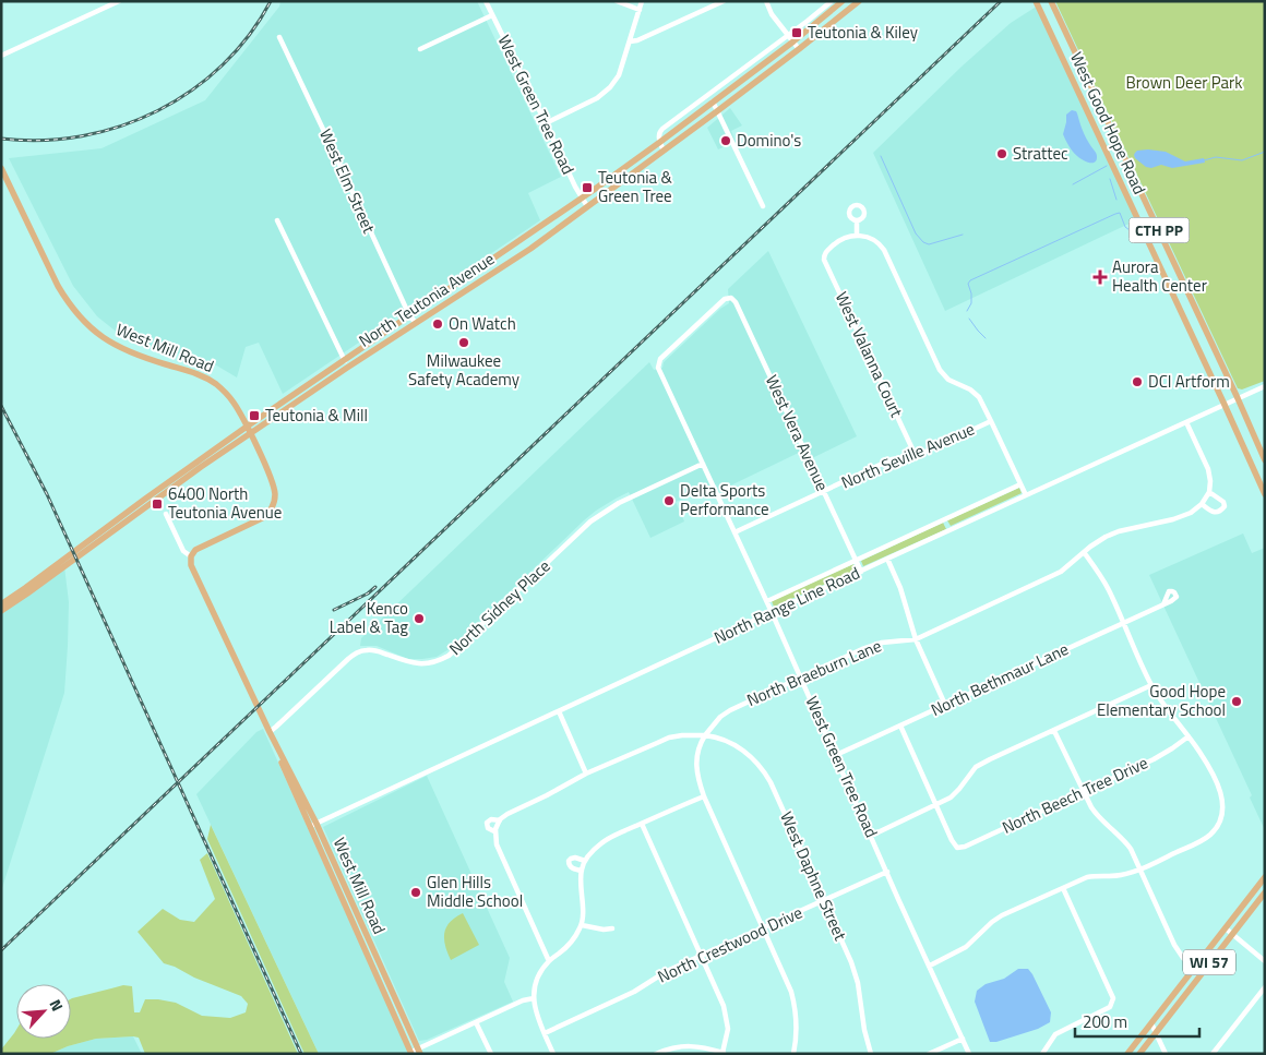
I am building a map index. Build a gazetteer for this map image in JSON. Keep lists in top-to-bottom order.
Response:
{
  "streets": {
    "main road": [
      "West Good Hope Road",
      "CTH PP",
      "North Teutonia Avenue",
      "West Mill Road",
      "WI 57"
    ],
    "street": [
      "West Green Tree Road",
      "West Elm Street",
      "West Valanna Court",
      "West Vera Avenue",
      "North Seville Avenue",
      "North Range Line Road",
      "North Sidney Place",
      "North Braeburn Lane",
      "North Bethmaur Lane",
      "North Beech Tree Drive",
      "West Daphne Street",
      "North Crestwood Drive"
    ]
  },
  "crossings": [
    ["West Green Tree Road", "North Teutonia Avenue"],
    ["West Green Tree Road", "West Vera Avenue"],
    ["West Green Tree Road", "North Seville Avenue"],
    ["West Green Tree Road", "North Range Line Road"],
    ["West Green Tree Road", "North Sidney Place"],
    ["West Green Tree Road", "North Braeburn Lane"],
    ["West Green Tree Road", "North Bethmaur Lane"],
    ["West Green Tree Road", "North Crestwood Drive"],
    ["West Good Hope Road", "North Range Line Road"],
    ["West Elm Street", "North Teutonia Avenue"],
    ["North Teutonia Avenue", "West Mill Road"],
    ["West Mill Road", "North Range Line Road"],
    ["West Mill Road", "North Sidney Place"],
    ["West Valanna Court", "North Seville Avenue"],
    ["West Vera Avenue", "North Seville Avenue"],
    ["West Vera Avenue", "North Range Line Road"],
    ["North Braeburn Lane", "West Daphne Street"],
    ["West Daphne Street", "North Crestwood Drive"]
  ],
  "parks": ["Brown Deer Park"],
  "places": {
    "transit": [
      "Teutonia & Kiley",
      "Teutonia & Green Tree",
      "Teutonia & Mill",
      "6400 North Teutonia Avenue"
    ],
    "other": [
      "Domino's",
      "Strattec",
      "On Watch",
      "Milwaukee Safety Academy",
      "DCI Artform",
      "Delta Sports Performance",
      "Kenco Label & Tag",
      "Good Hope Elementary School",
      "Glen Hills Middle School"
    ],
    "health": ["Aurora Health Center"]
  },
  "scale_bar": "200 m",
  "north": "top right"
}
